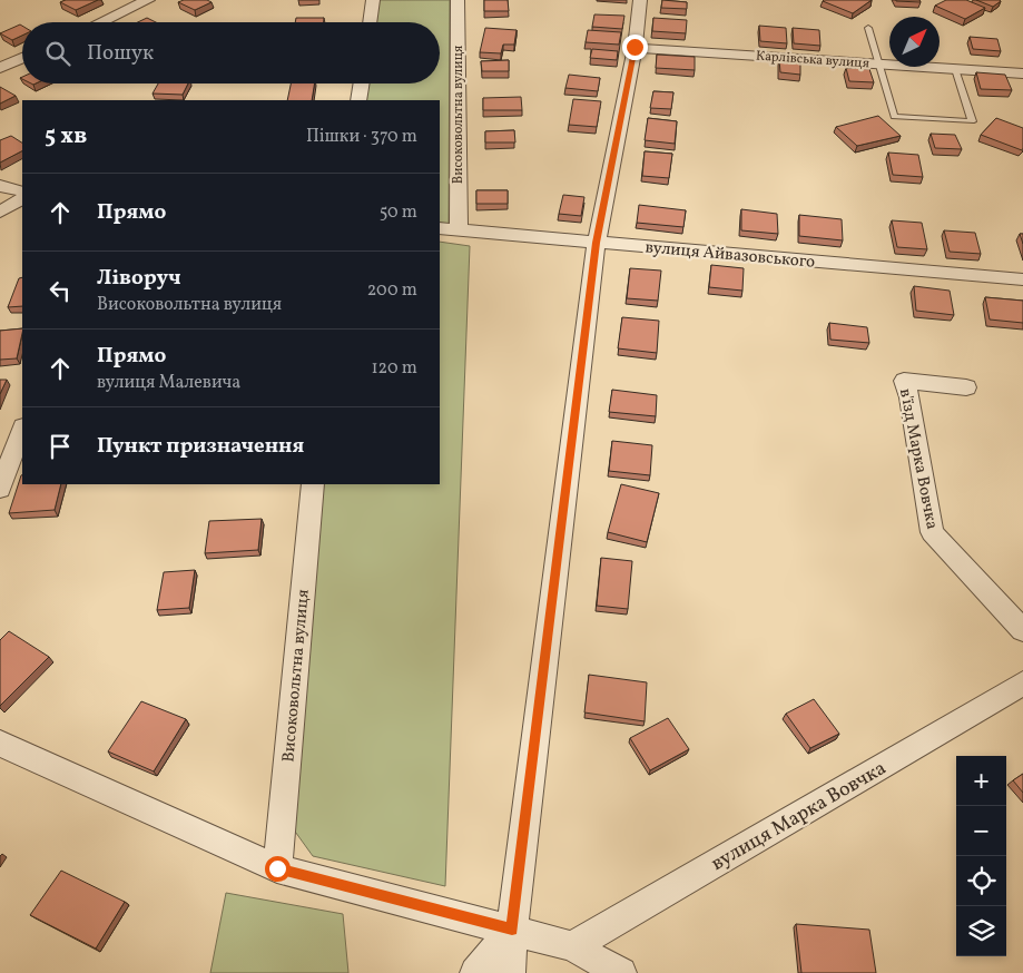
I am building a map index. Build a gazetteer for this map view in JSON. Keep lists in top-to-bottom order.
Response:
{
  "streets": {
    "street": [
      "Карлівська вулиця",
      "Високовольтна вулиця",
      "вулиця Айвазовського",
      "в'їзд Марка Вовчка",
      "вулиця Марка Вовчка"
    ]
  },
  "crossings": [
    ["Високовольтна вулиця", "вулиця Айвазовського"]
  ],
  "north": "top right",
  "page": {
    "search": "Пошук",
    "heading": ["5 хв", "Пішки · 370 m"],
    "list": [
      ["Прямо", "50 m"],
      ["Ліворуч", "Високовольтна вулиця", "200 m"],
      ["Прямо", "вулиця Малевича", "120 m"],
      "Пункт призначення"
    ],
    "map_buttons": ["+", "−"]
  }
}
